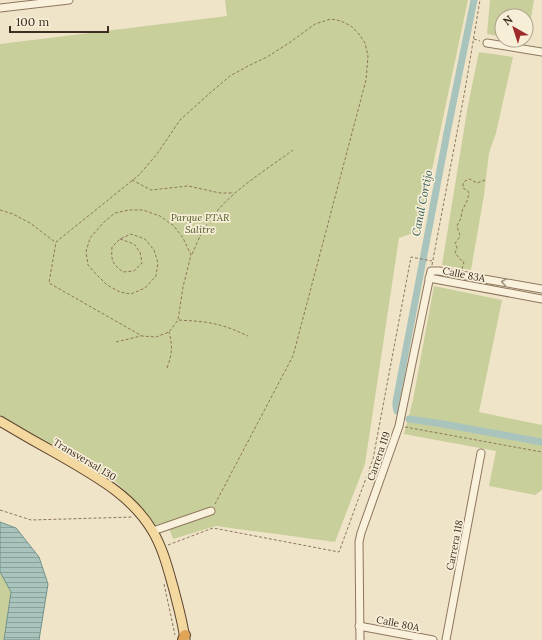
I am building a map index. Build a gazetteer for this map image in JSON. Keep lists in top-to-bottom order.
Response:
{
  "streets": {
    "main road": ["Transversal 130"],
    "street": [
      "Calle 83A",
      "Carrera 119",
      "Carrera 118",
      "Calle 80A"
    ]
  },
  "crossings": [
    ["Calle 83A", "Carrera 119"],
    ["Carrera 119", "Calle 80A"]
  ],
  "water": ["Canal Cortijo"],
  "parks": ["Parque PTAR Salitre"],
  "scale_bar": "100 m",
  "north": "top left"
}
